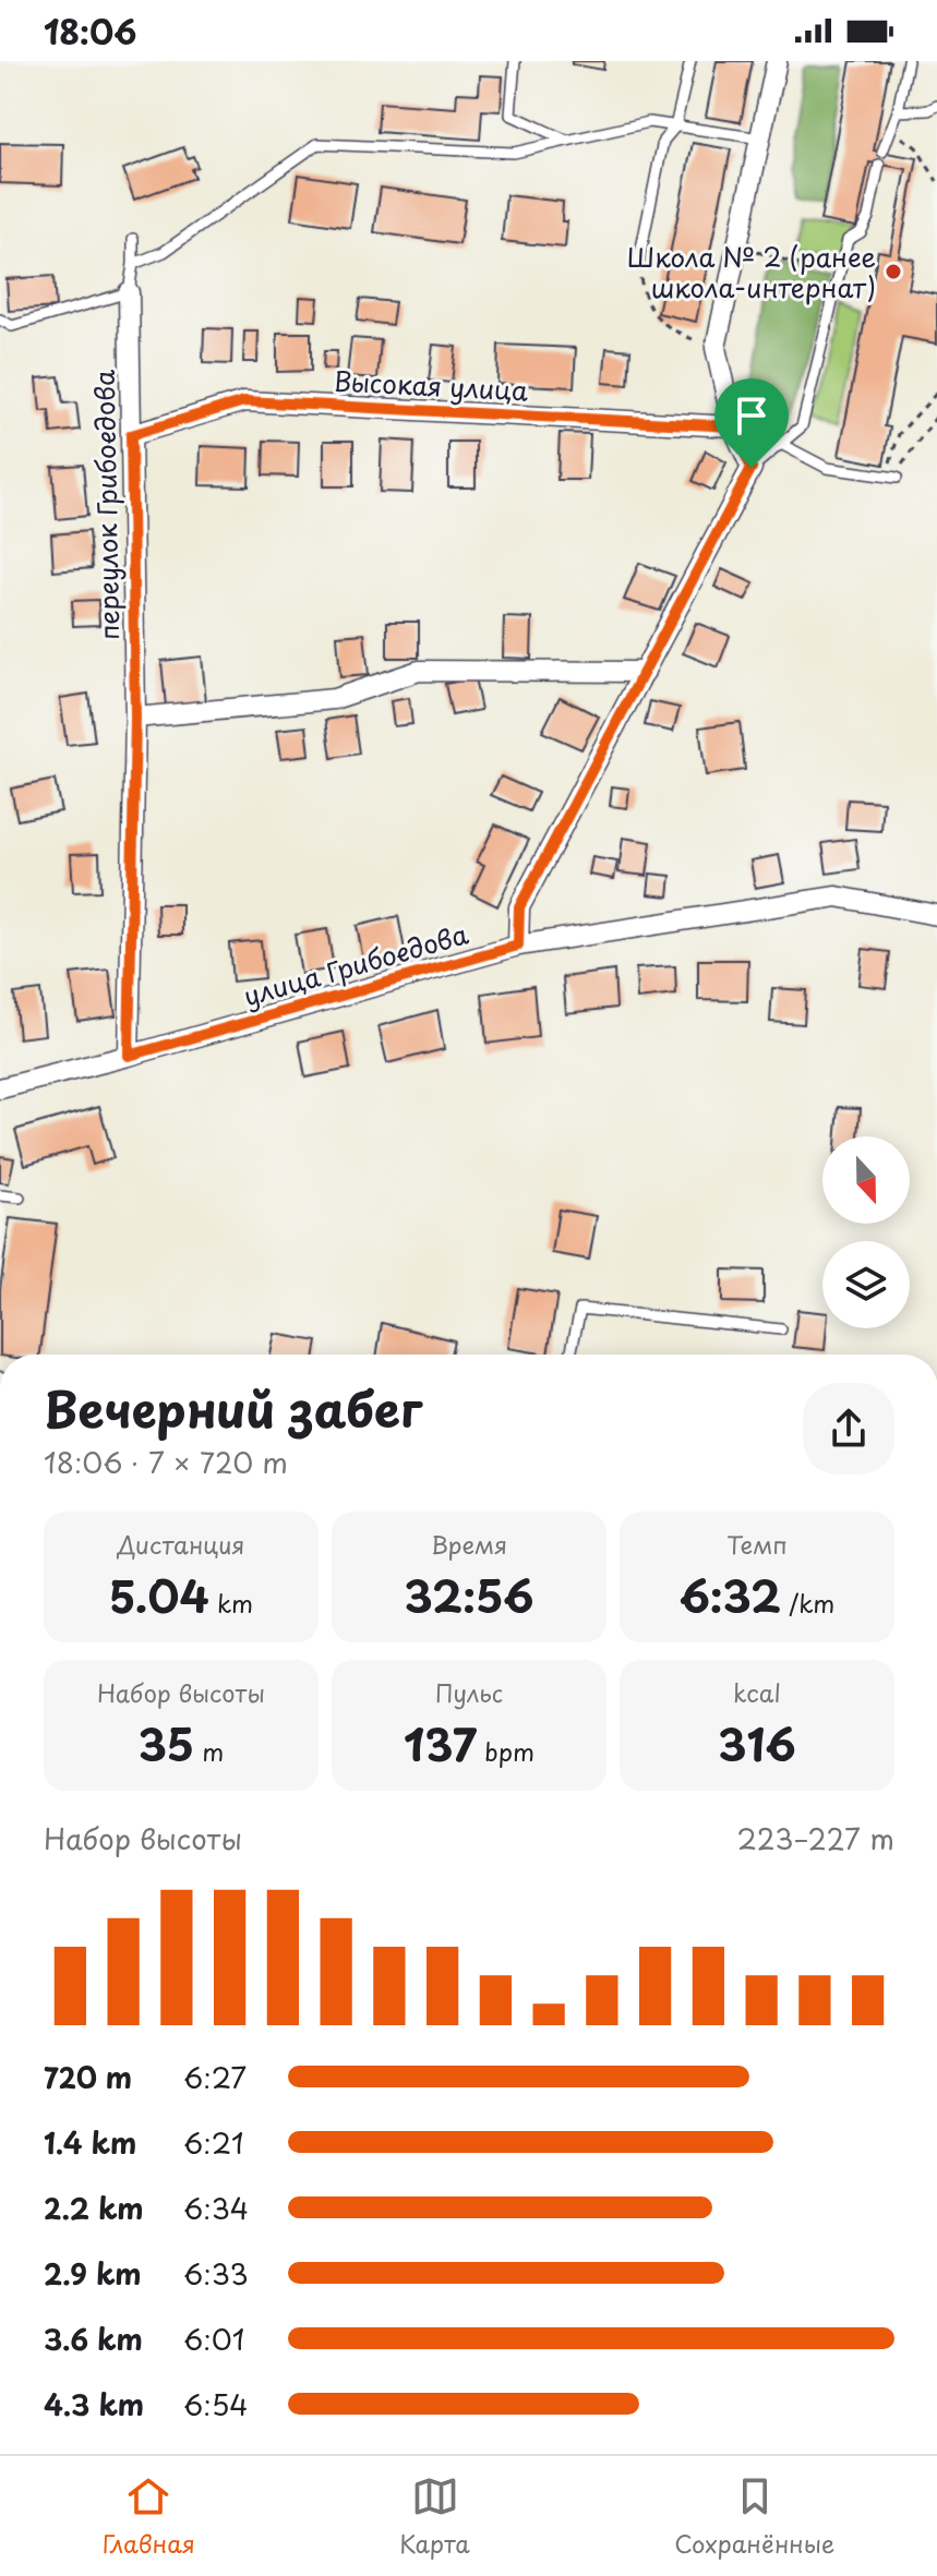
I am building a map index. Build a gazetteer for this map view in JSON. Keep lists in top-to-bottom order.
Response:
{
  "streets": {
    "street": ["Высокая улица", "переулок Грибоедова", "улица Грибоедова"]
  },
  "crossings": [
    ["Высокая улица", "переулок Грибоедова"],
    ["переулок Грибоедова", "улица Грибоедова"]
  ],
  "places": ["Школа № 2 (ранее школа-интернат)"],
  "north": "bottom",
  "page": {
    "status": "18:06",
    "heading": ["Вечерний забег", "18:06 · 7 × 720 m"],
    "stats": [
      ["Дистанция", "5.04 km"],
      ["Время", "32:56"],
      ["Темп", "6:32 /km"],
      ["Набор высоты", "35 m"],
      ["Пульс", "137 bpm"],
      ["kcal", "316"]
    ],
    "chart": ["Набор высоты", "223–227 m"],
    "list": [
      {
        "name": "720 m",
        "note": "6:27"
      },
      {
        "name": "1.4 km",
        "note": "6:21"
      },
      {
        "name": "2.2 km",
        "note": "6:34"
      },
      {
        "name": "2.9 km",
        "note": "6:33"
      },
      {
        "name": "3.6 km",
        "note": "6:01"
      },
      {
        "name": "4.3 km",
        "note": "6:54"
      }
    ],
    "tabs": ["Главная", "Карта", "Сохранённые"]
  }
}
